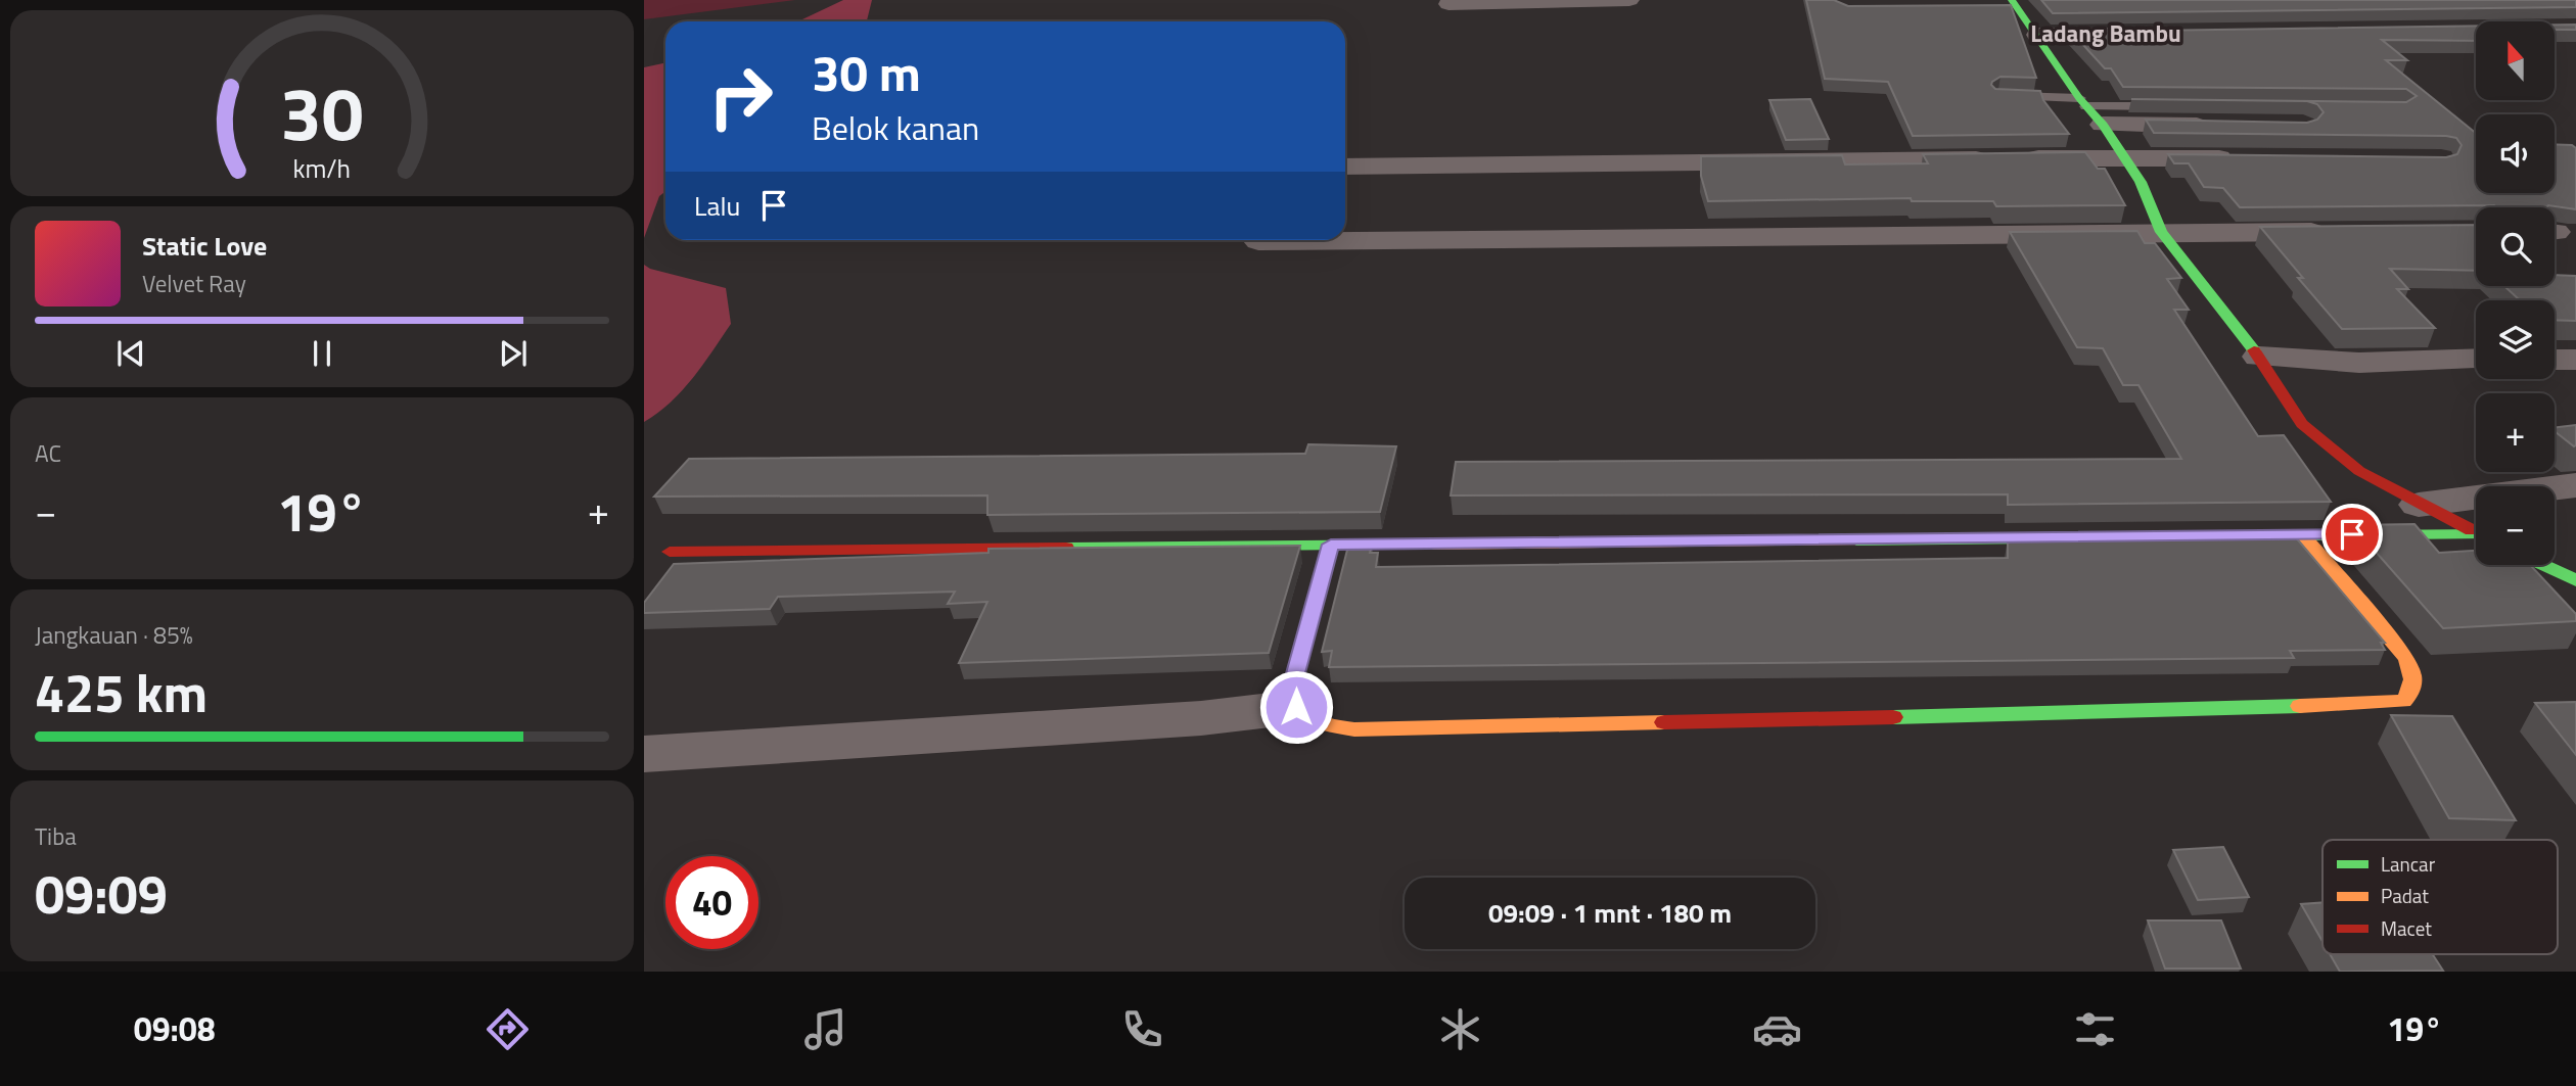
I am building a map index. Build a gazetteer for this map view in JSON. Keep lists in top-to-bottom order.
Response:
{
  "districts": ["Ladang Bambu"],
  "legend": ["Lancar", "Padat", "Macet"],
  "north": "top",
  "page": {
    "map_buttons": ["+", "−"],
    "turn": ["30 m", "Belok kanan"],
    "then": "Lalu",
    "song": ["Static Love", "Velvet Ray"],
    "tile": [
      "AC",
      ["Jangkauan · 85%", "425 km"],
      ["Tiba", "09:09"]
    ],
    "heat": ["−", "19°", "+"],
    "limit": "40",
    "trip": "09:09 · 1 mnt · 180 m",
    "tabs": ["09:08", "19°"],
    "gauge": ["30", "km/h"]
  }
}
